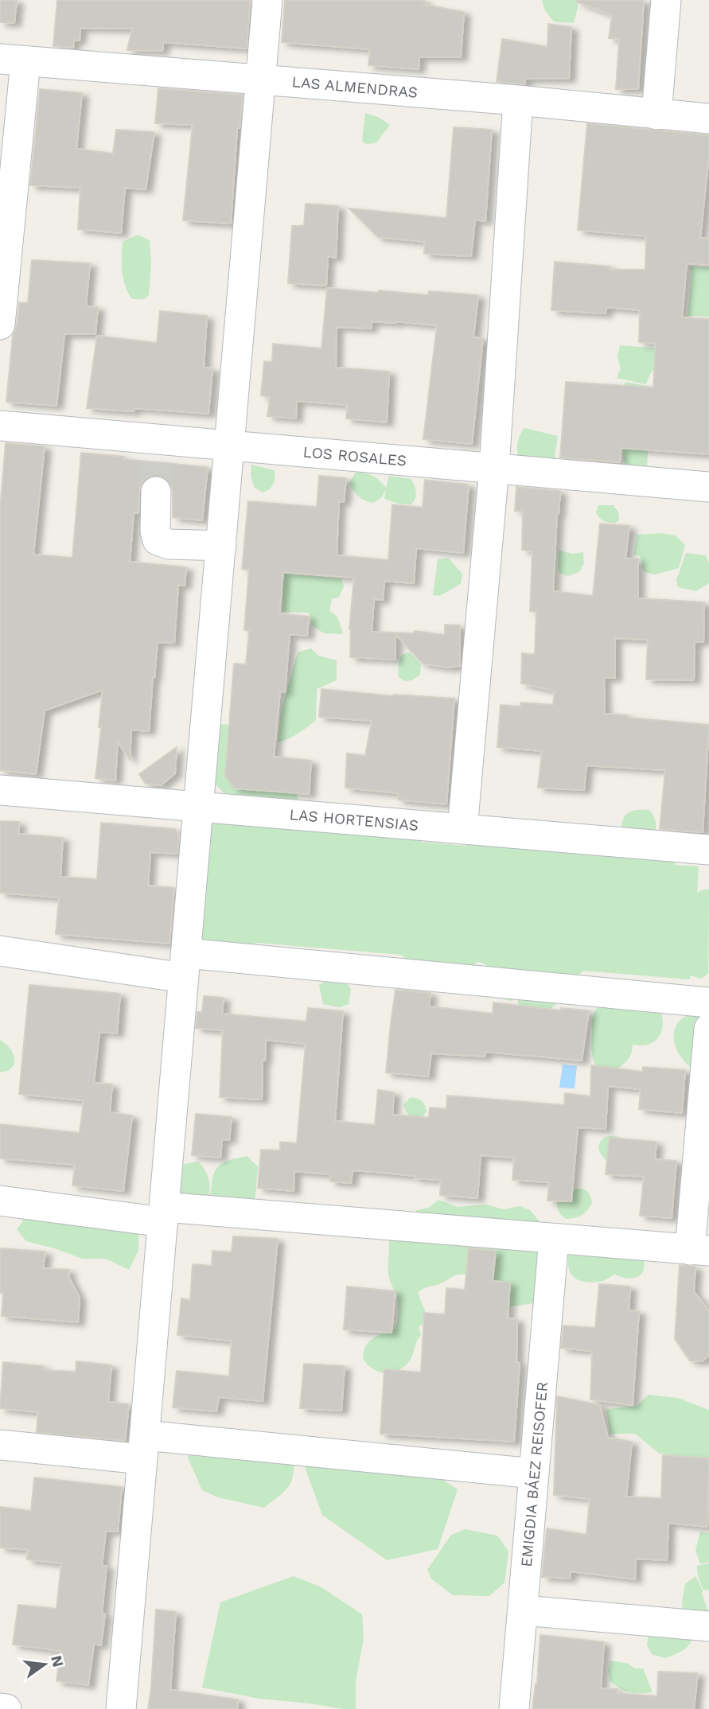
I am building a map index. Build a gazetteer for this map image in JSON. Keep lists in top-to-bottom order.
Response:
{
  "streets": {
    "street": [
      "LAS ALMENDRAS",
      "LOS ROSALES",
      "LAS HORTENSIAS",
      "EMIGDIA BÁEZ REISOFER"
    ]
  },
  "north": "right"
}
